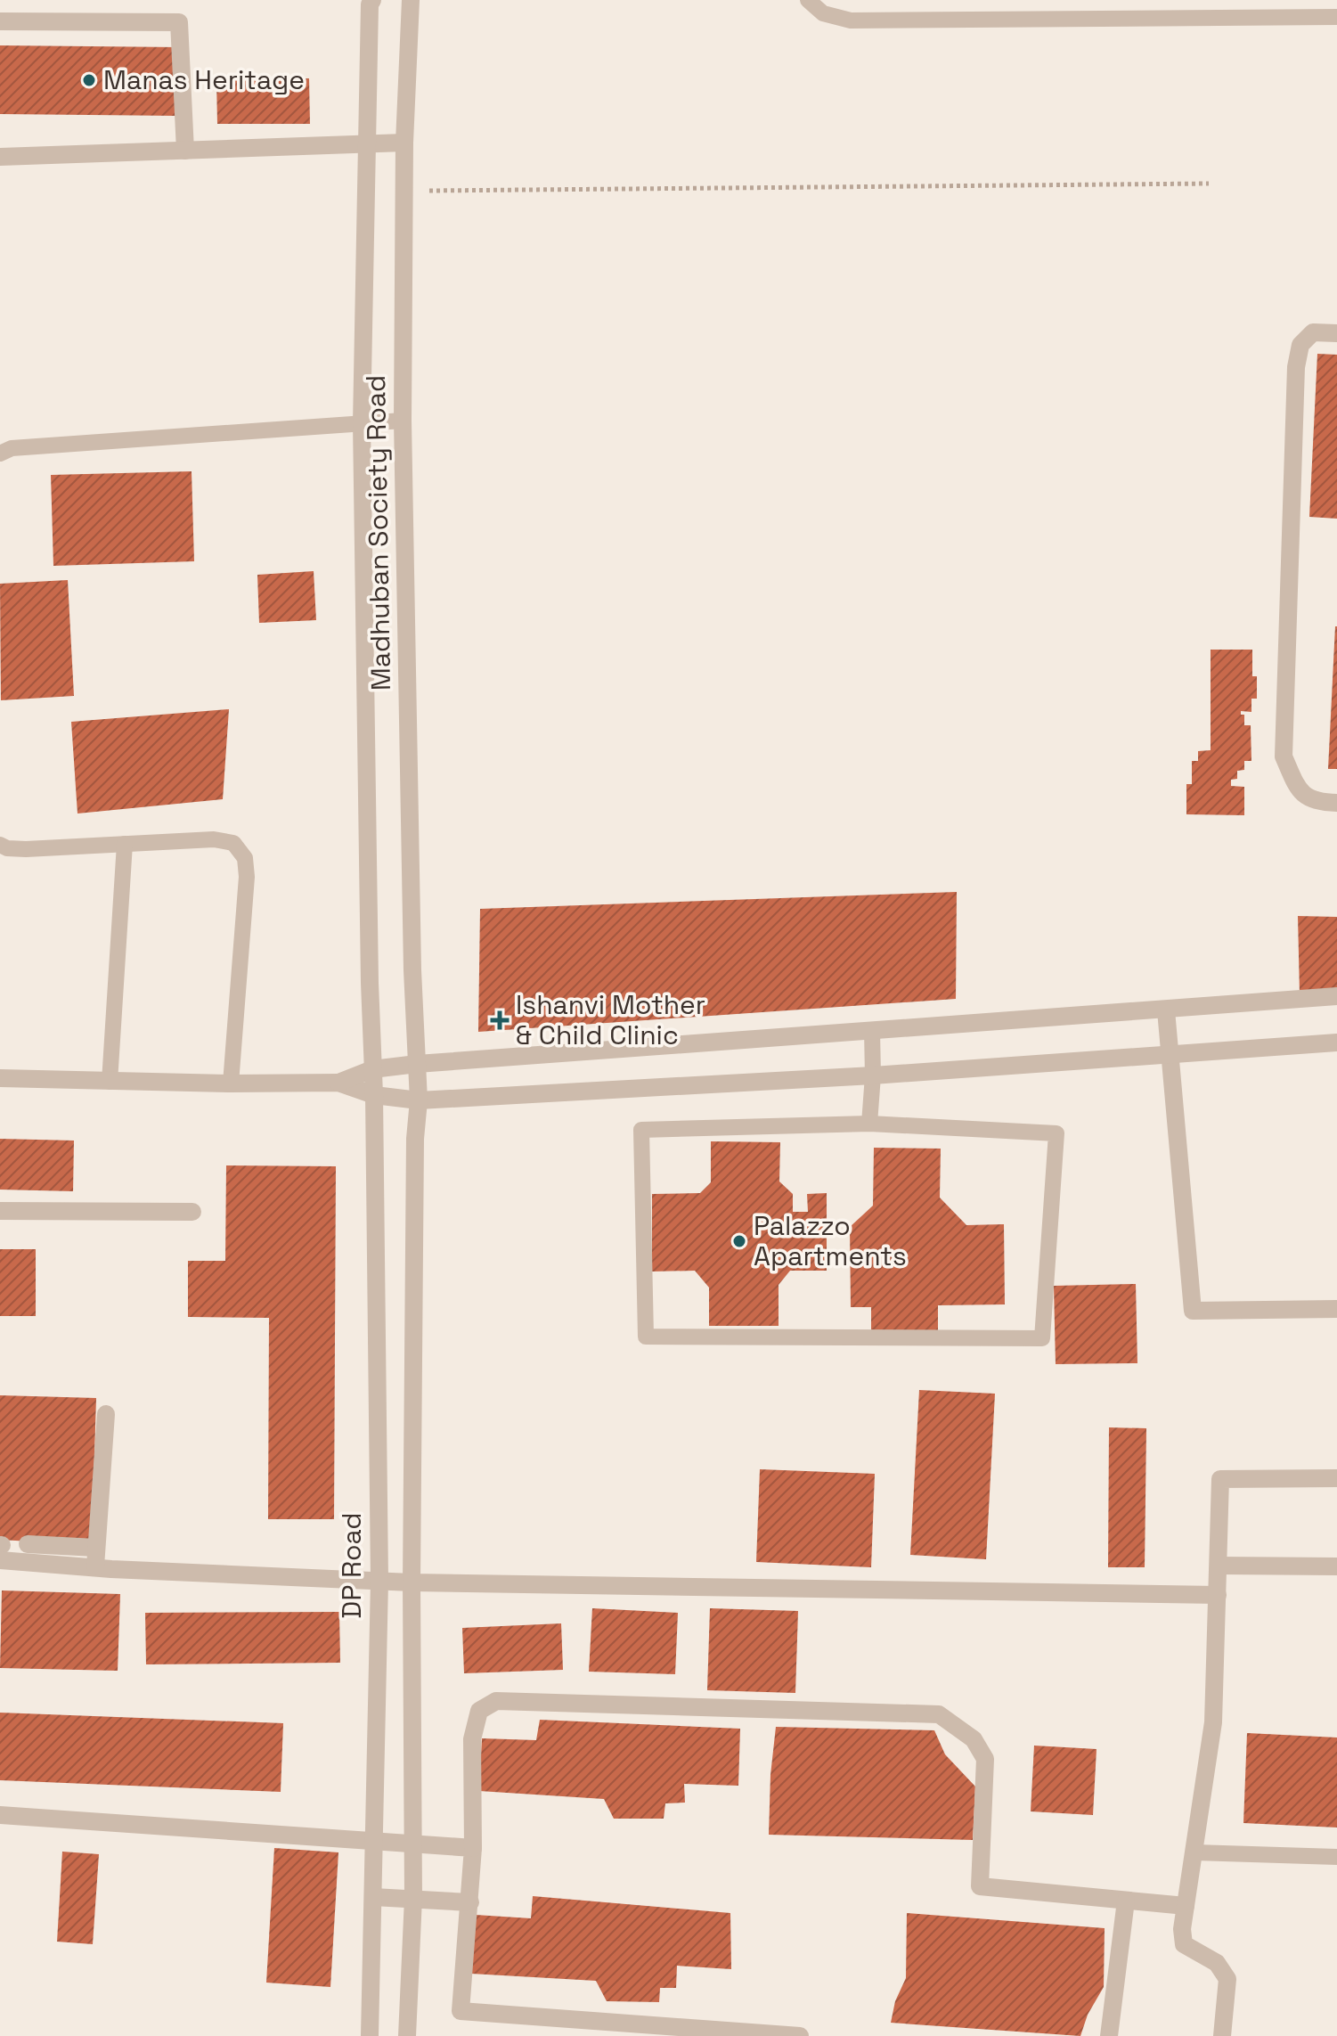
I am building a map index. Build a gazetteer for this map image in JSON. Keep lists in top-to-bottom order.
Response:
{
  "streets": {
    "street": ["Madhuban Society Road", "DP Road"]
  },
  "places": {
    "other": ["Manas Heritage", "Palazzo Apartments"],
    "health": ["Ishanvi Mother & Child Clinic"]
  }
}
